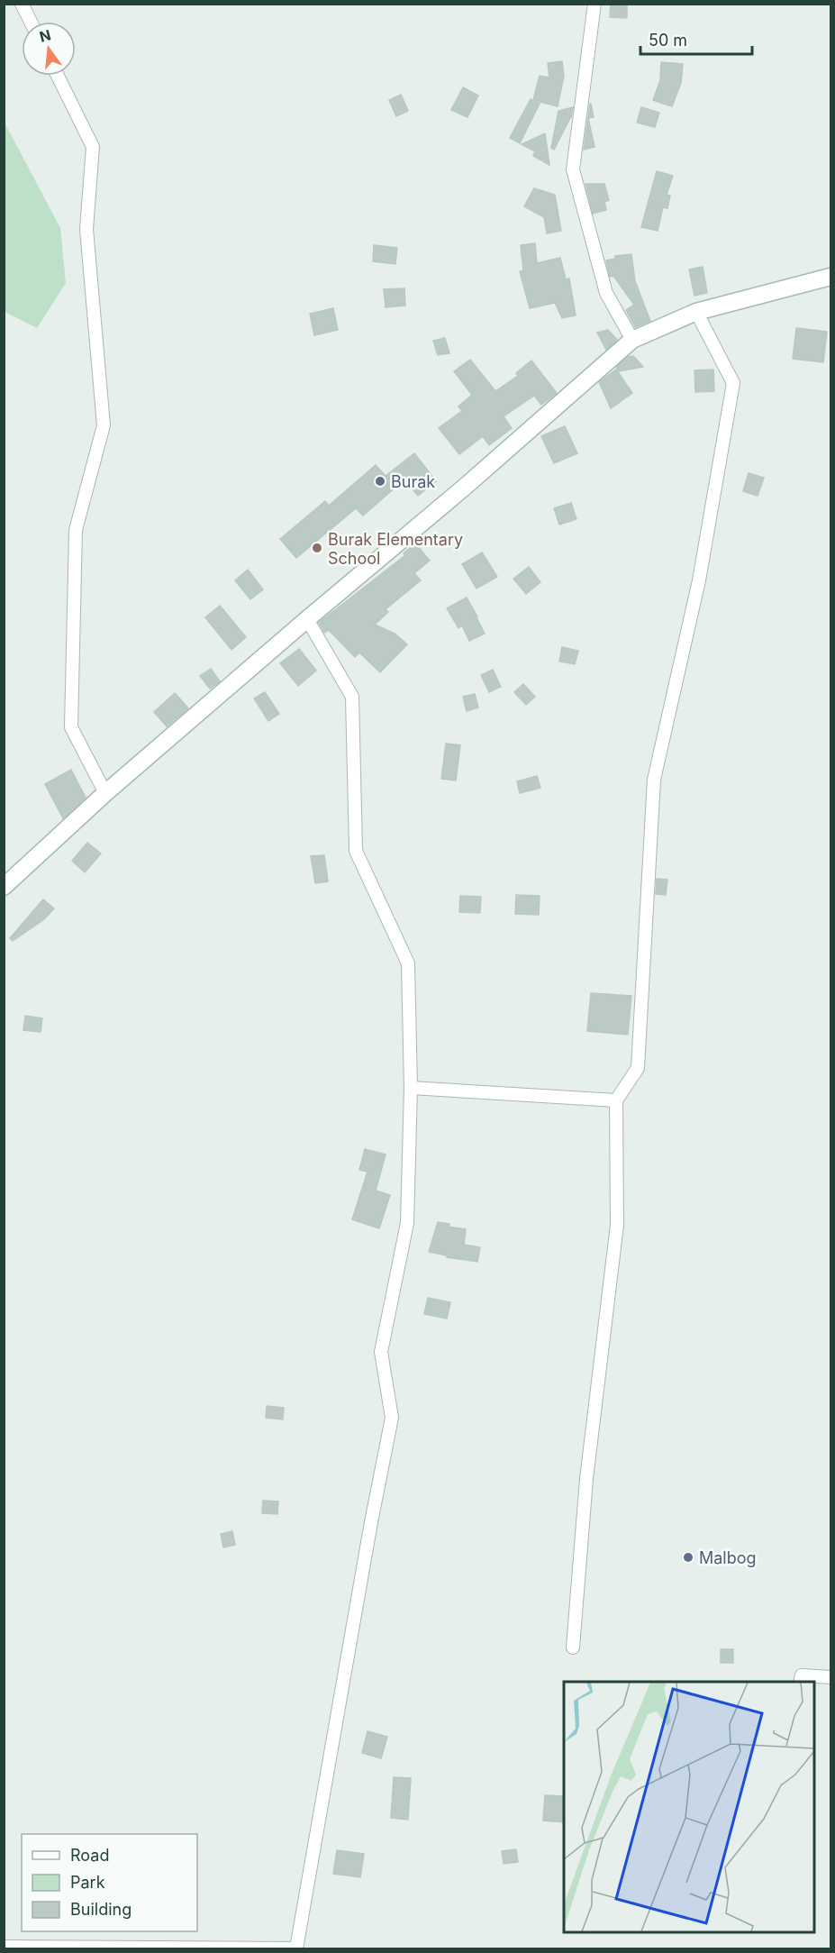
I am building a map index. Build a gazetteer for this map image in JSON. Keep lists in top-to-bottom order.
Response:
{
  "places": ["Burak", "Burak Elementary School", "Malbog"],
  "legend": ["Road", "Park", "Building"],
  "scale_bar": "50 m",
  "north": "top"
}
